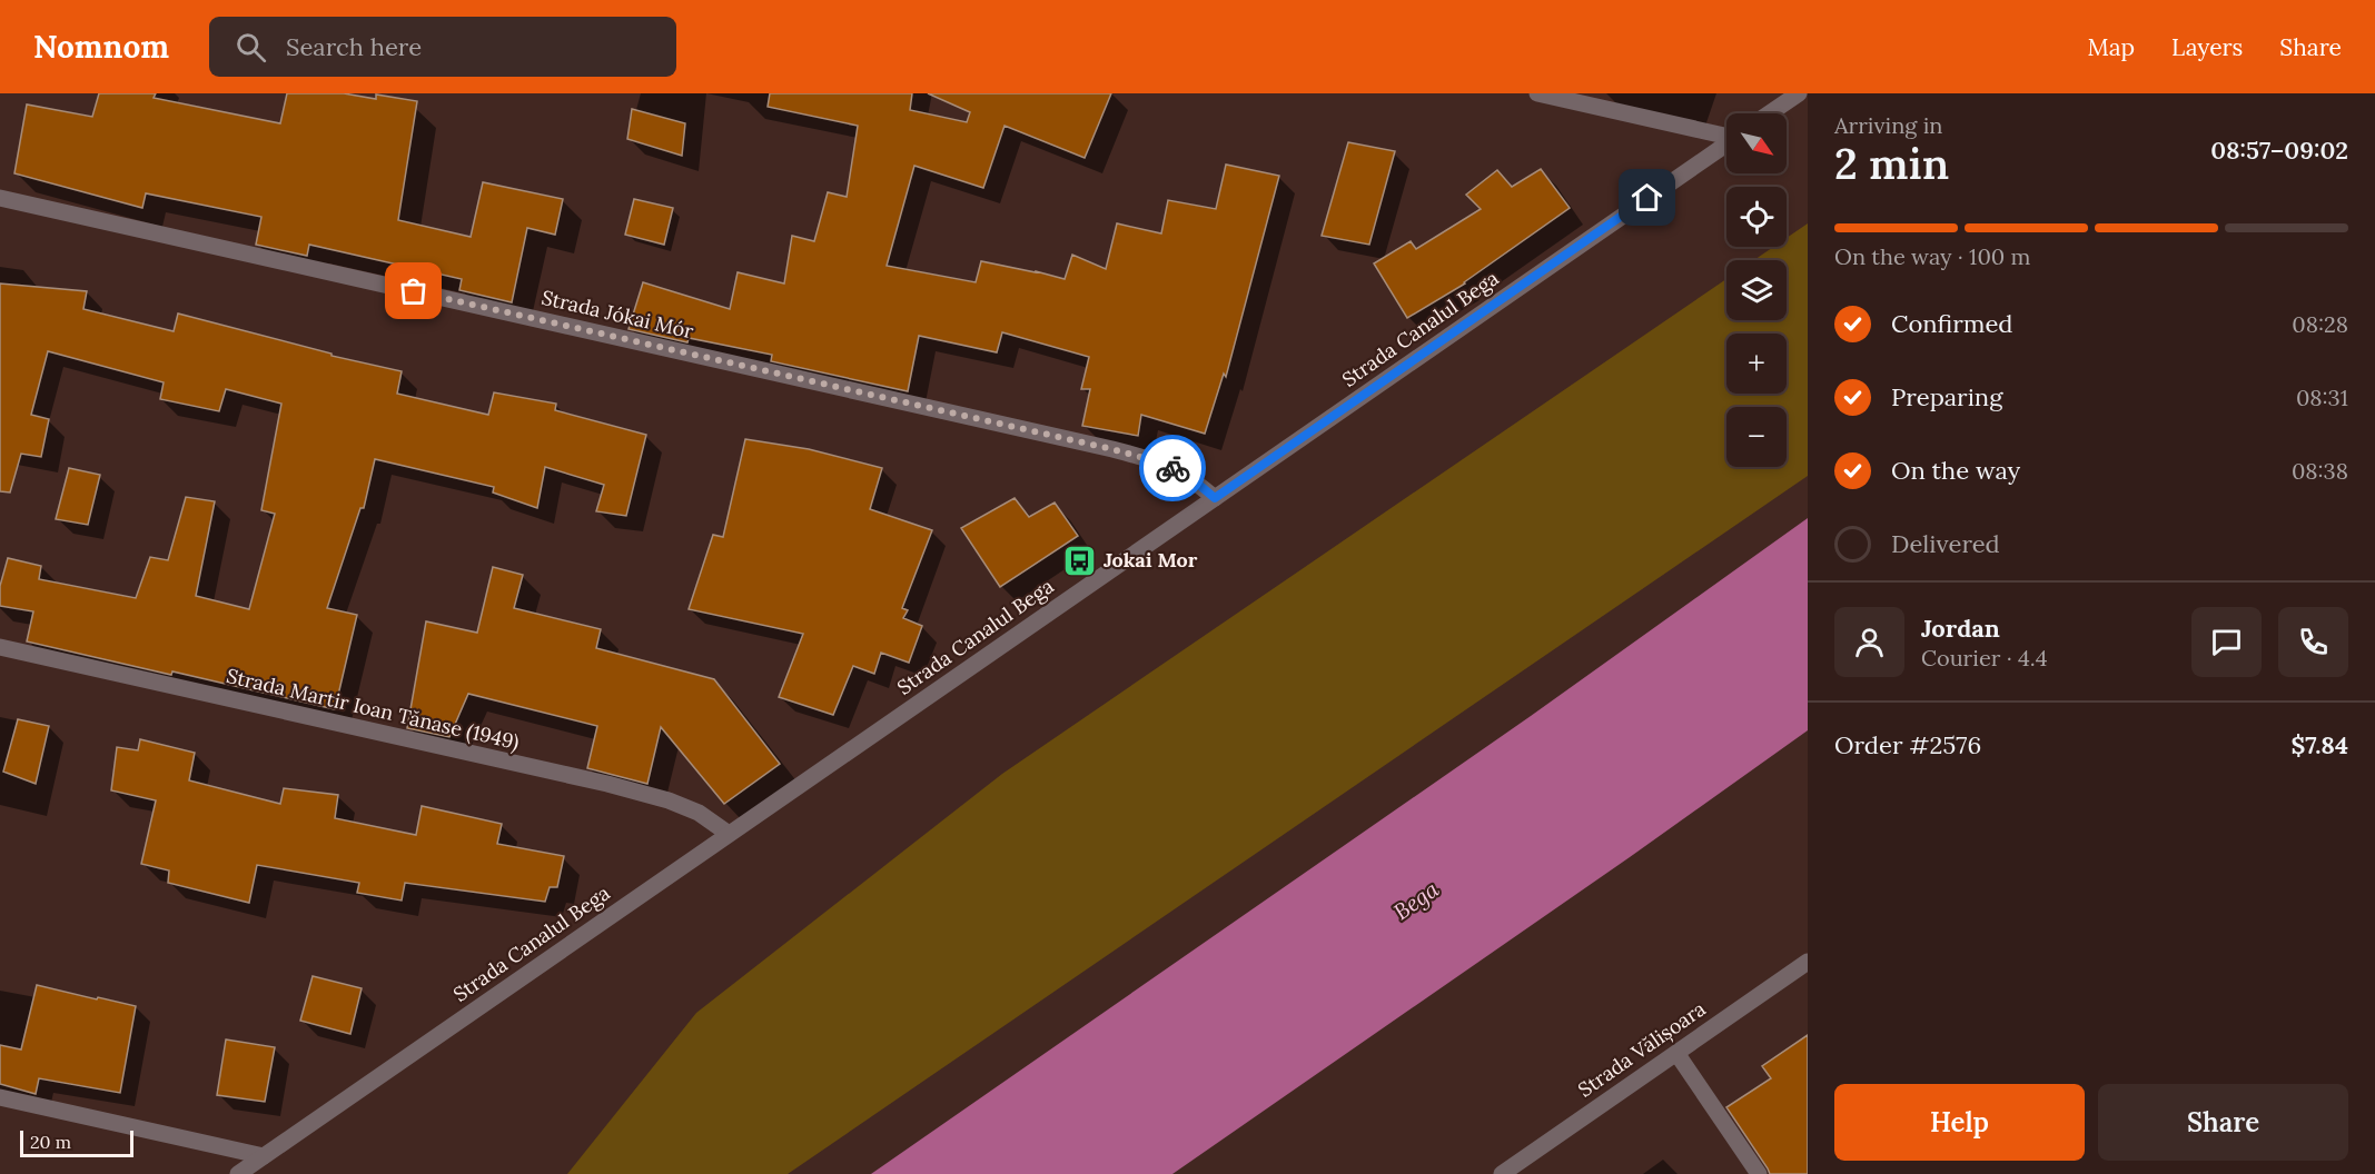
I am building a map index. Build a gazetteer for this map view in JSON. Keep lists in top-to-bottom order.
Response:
{
  "streets": {
    "street": [
      "Strada Jókai Mór",
      "Strada Canalul Bega",
      "Strada Martir Ioan Tănase (1949)",
      "Strada Vălișoara"
    ]
  },
  "crossings": [
    ["Strada Jókai Mór", "Strada Canalul Bega"],
    ["Strada Canalul Bega", "Strada Martir Ioan Tănase (1949)"]
  ],
  "water": ["Bega"],
  "places": {
    "bus stop": ["Jokai Mor"]
  },
  "scale_bar": "20 m",
  "north": "bottom right",
  "page": {
    "header": "Nomnom",
    "search": "Search here",
    "nav": ["Map", "Layers", "Share"],
    "heading": ["2 min", "Arriving in", "08:57–09:02"],
    "panel": [
      "Jordan",
      "Courier · 4.4",
      "Order #2576",
      "$7.84"
    ],
    "map_buttons": ["+", "−"],
    "bar": "On the way · 100 m",
    "list": [
      ["Confirmed", "08:28"],
      ["Preparing", "08:31"],
      ["On the way", "08:38"],
      "Delivered"
    ],
    "buttons": ["Help", "Share"],
    "scale": "20 m"
  }
}
